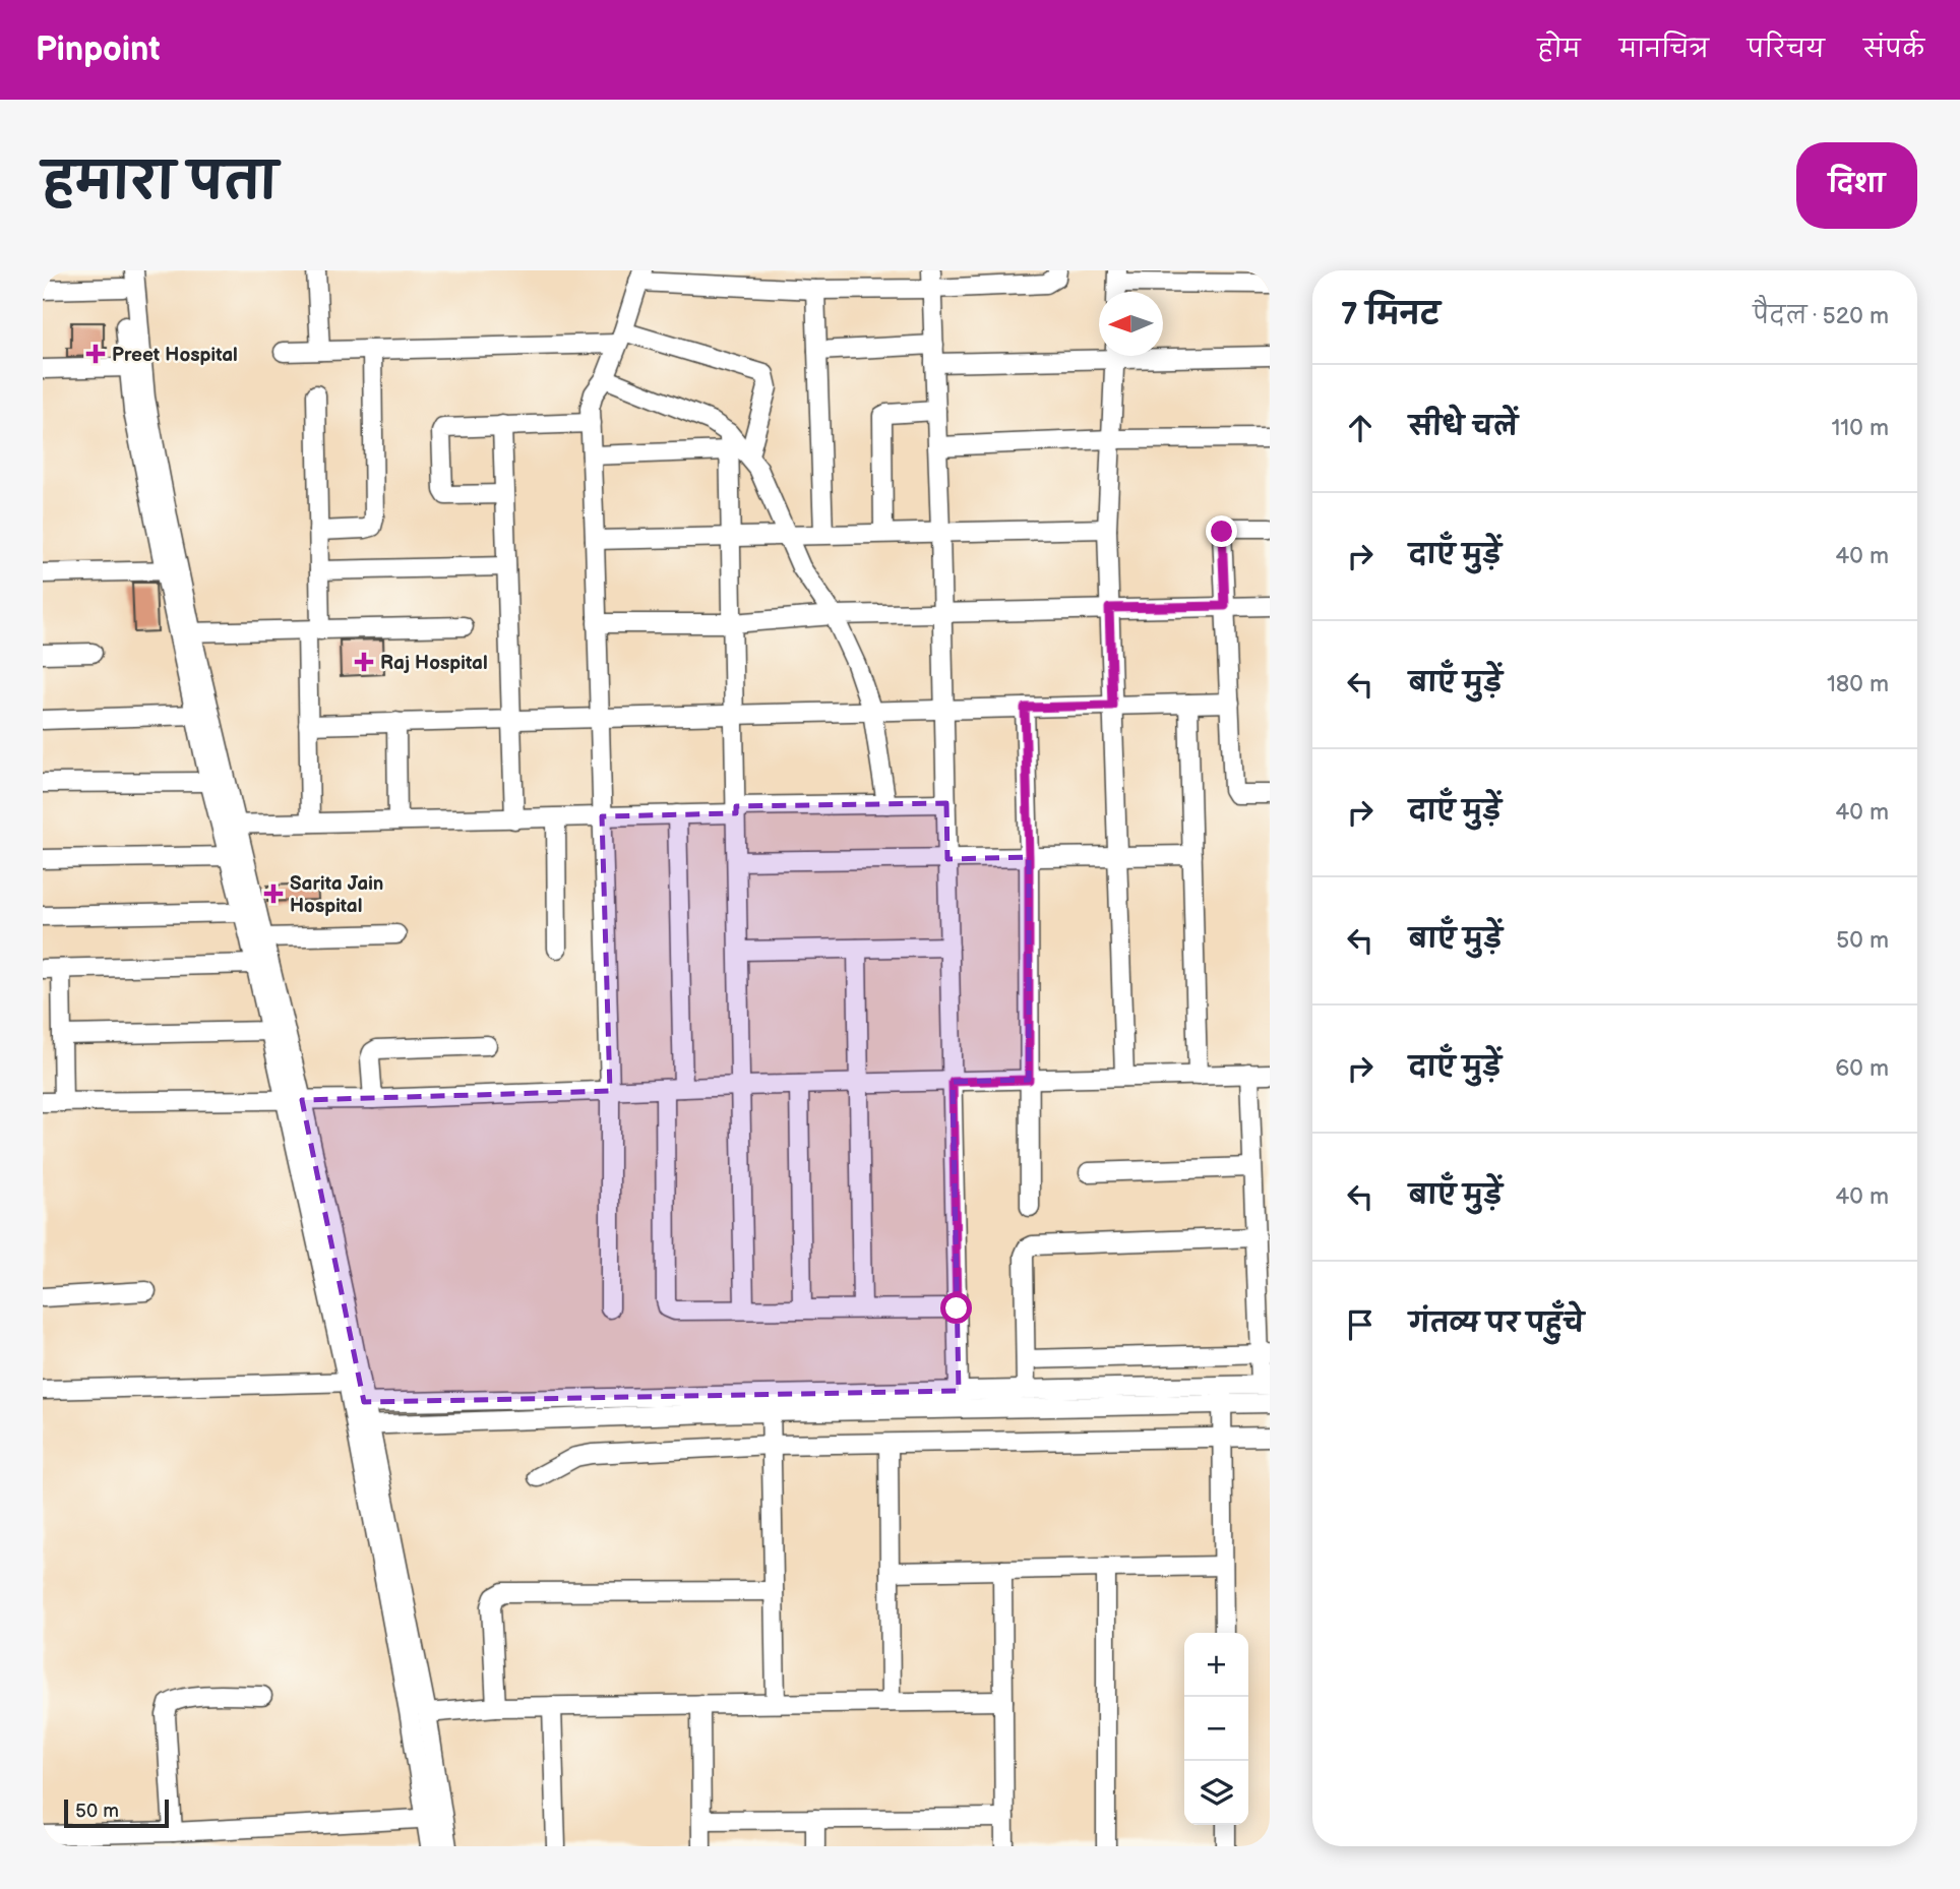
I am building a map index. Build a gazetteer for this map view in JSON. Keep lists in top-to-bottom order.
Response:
{
  "places": {
    "health": ["Preet Hospital", "Raj Hospital", "Sarita Jain Hospital"]
  },
  "scale_bar": "50 m",
  "north": "left",
  "page": {
    "header": "Pinpoint",
    "nav": [
      "होम",
      "मानचित्र",
      "परिचय",
      "संपर्क"
    ],
    "title": "हमारा पता",
    "buttons": "दिशा",
    "heading": ["7 मिनट", "पैदल · 520 m"],
    "list": [
      ["सीधे चलें", "110 m"],
      ["दाएँ मुड़ें", "40 m"],
      ["बाएँ मुड़ें", "180 m"],
      ["दाएँ मुड़ें", "40 m"],
      ["बाएँ मुड़ें", "50 m"],
      ["दाएँ मुड़ें", "60 m"],
      ["बाएँ मुड़ें", "40 m"],
      "गंतव्य पर पहुँचे"
    ],
    "map_buttons": ["+", "−"],
    "scale": "50 m"
  }
}
